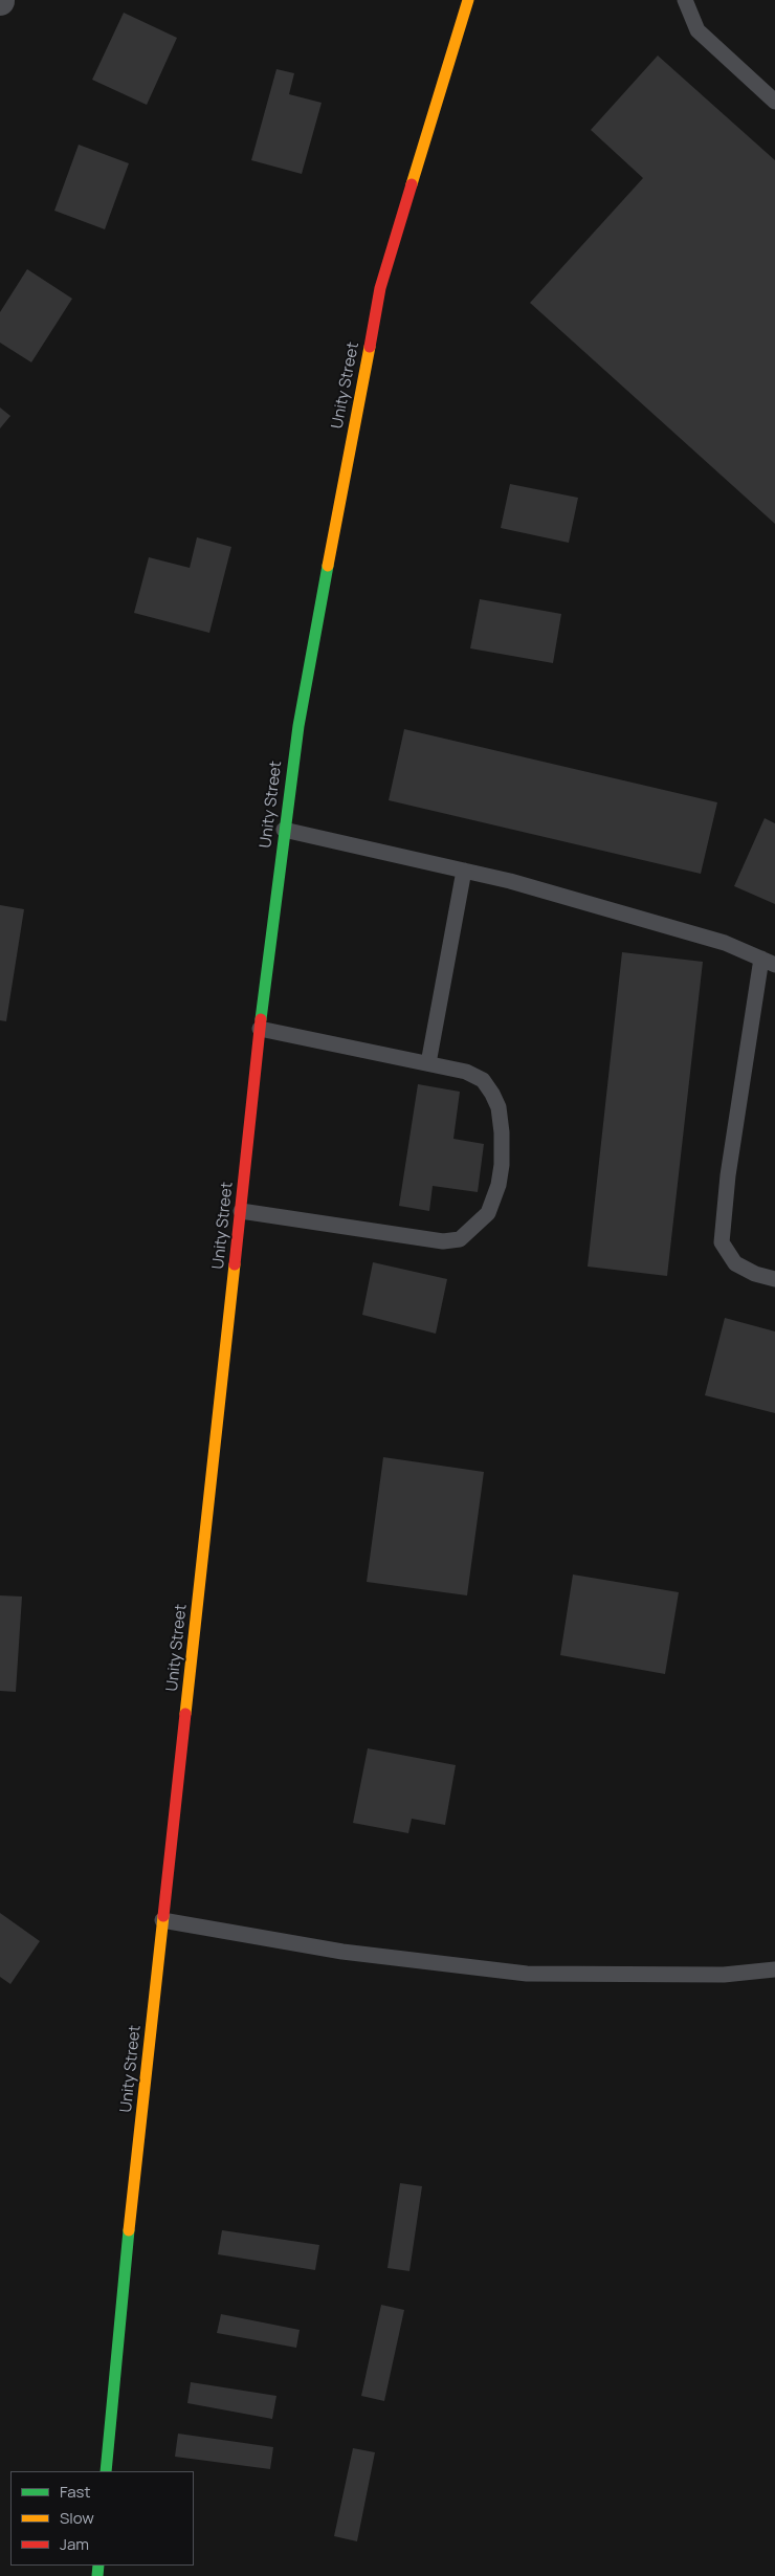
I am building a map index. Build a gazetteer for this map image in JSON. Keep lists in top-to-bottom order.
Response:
{
  "streets": {
    "street": ["Unity Street"]
  },
  "legend": ["Fast", "Slow", "Jam"]
}
